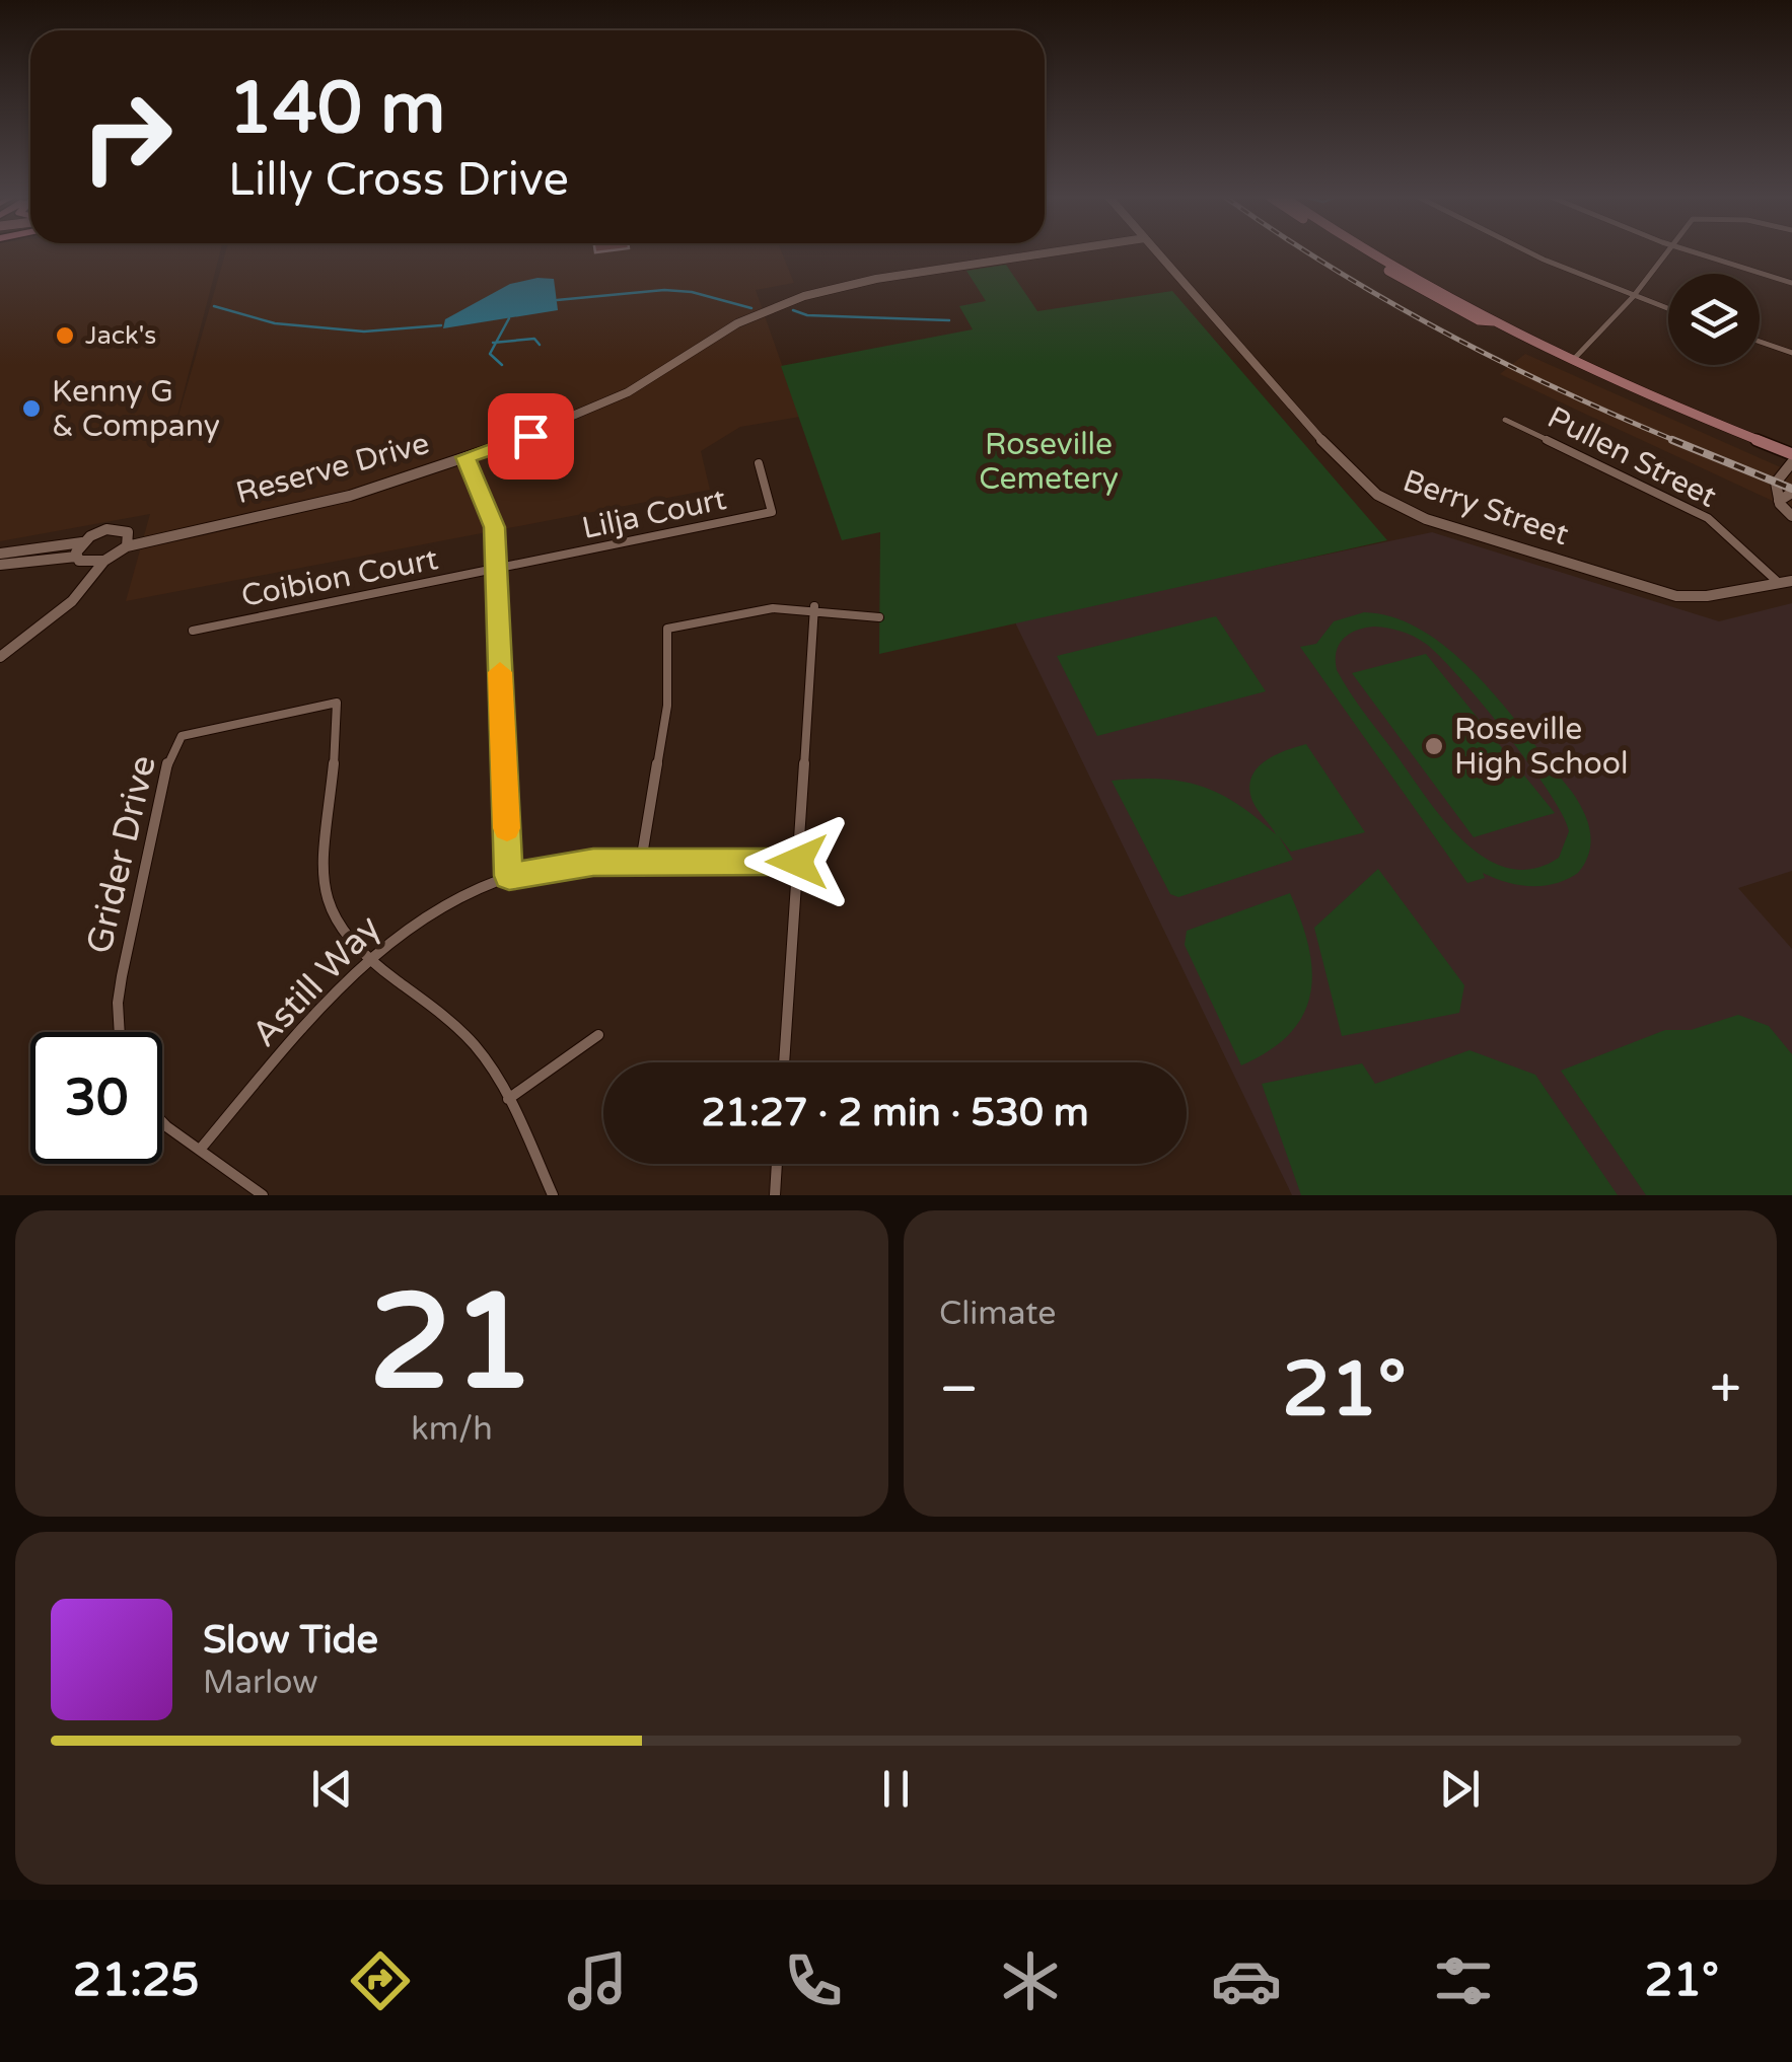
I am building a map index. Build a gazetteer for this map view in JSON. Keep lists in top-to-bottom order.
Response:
{
  "streets": {
    "street": [
      "Pullen Street",
      "Reserve Drive",
      "Berry Street",
      "Lilja Court",
      "Coibion Court",
      "Grider Drive",
      "Astill Way"
    ]
  },
  "crossings": [
    ["Pullen Street", "Berry Street"],
    ["Lilja Court", "Coibion Court"],
    ["Grider Drive", "Astill Way"]
  ],
  "parks": ["Roseville Cemetery"],
  "places": ["Jack's", "Kenny G & Company", "Roseville High School"],
  "page": {
    "turn": ["140 m", "Lilly Cross Drive"],
    "limit": "30",
    "trip": "21:27 · 2 min · 530 m",
    "tile": [
      ["21", "km/h"],
      "Climate"
    ],
    "heat": ["−", "21°", "+"],
    "song": ["Slow Tide", "Marlow"],
    "tabs": ["21:25", "21°"]
  }
}
